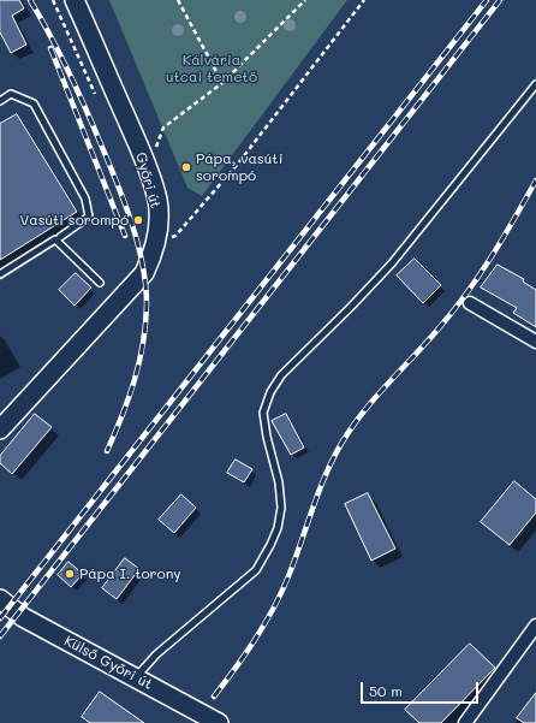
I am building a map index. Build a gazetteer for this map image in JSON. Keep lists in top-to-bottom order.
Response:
{
  "streets": {
    "street": ["Győri út", "Külső Győri út"]
  },
  "parks": ["Kálvária utcai temető"],
  "places": ["Pápa, vasúti sorompó", "Vasúti sorompó", "Pápa I. torony"],
  "scale_bar": "50 m"
}
